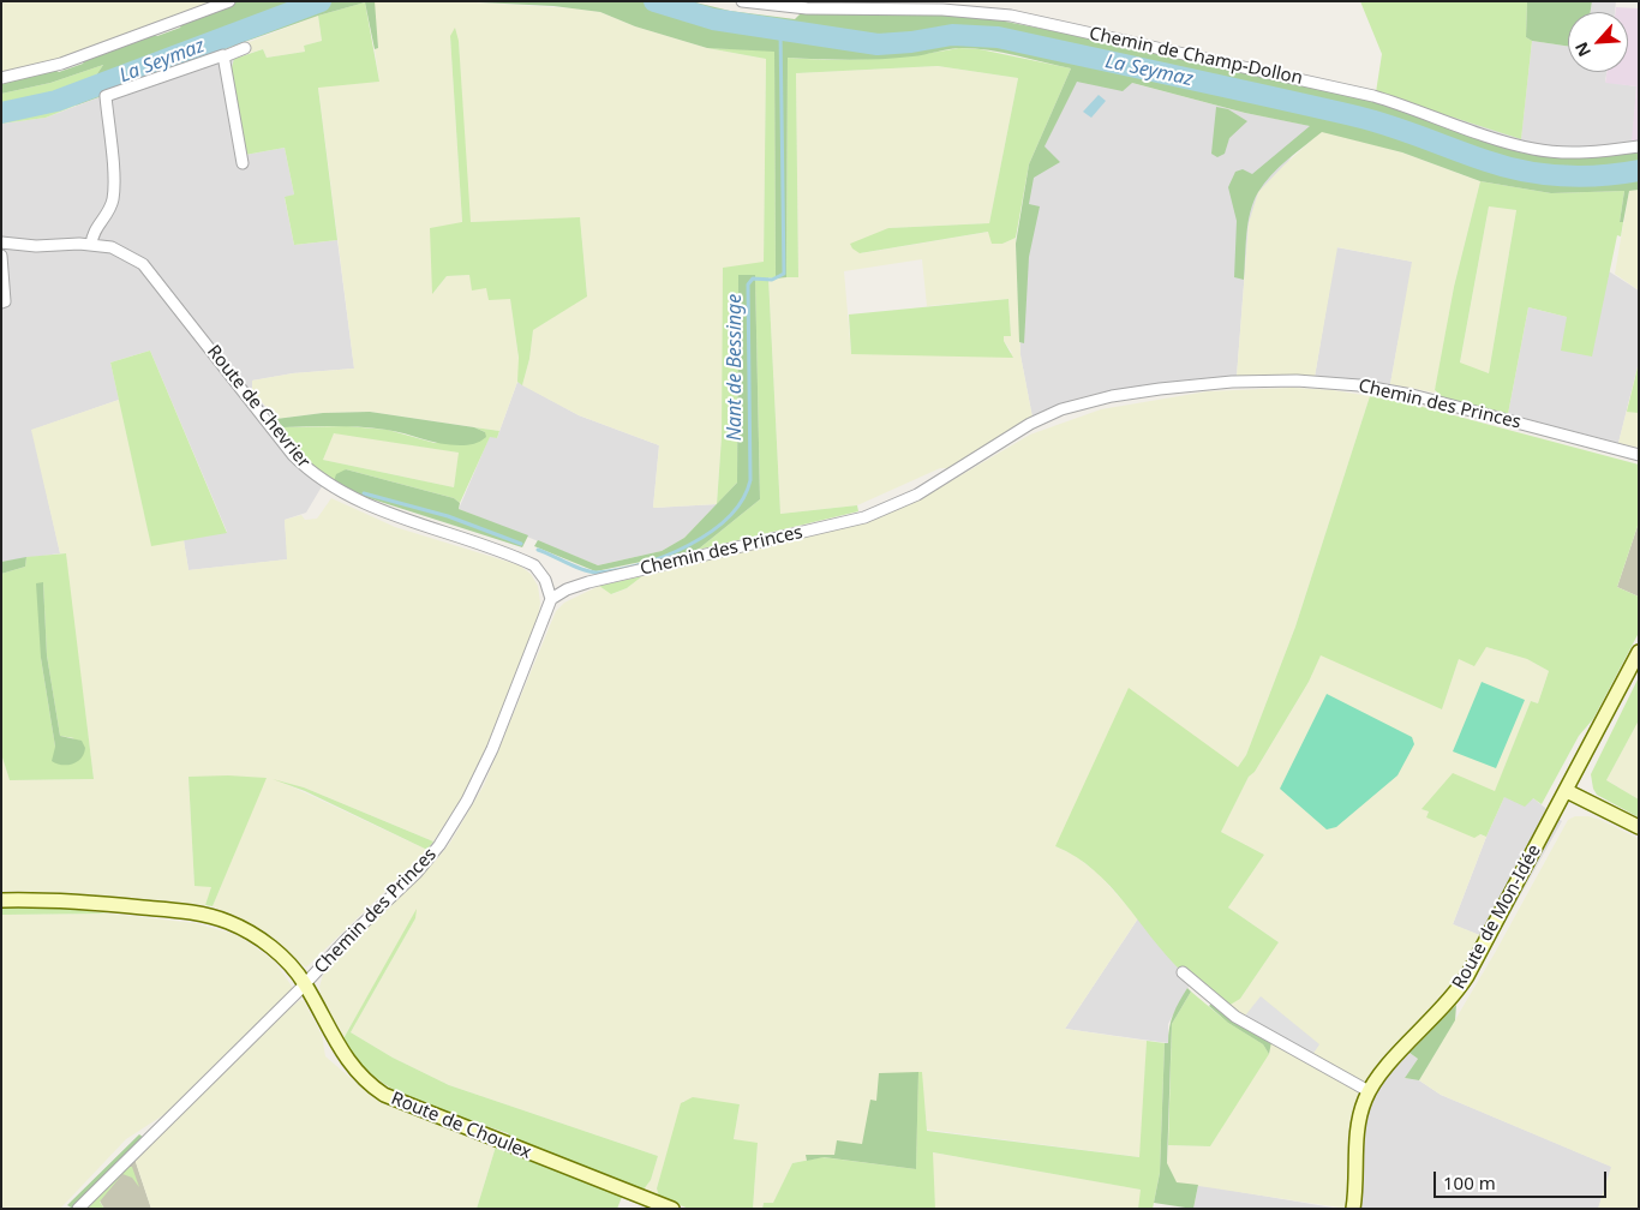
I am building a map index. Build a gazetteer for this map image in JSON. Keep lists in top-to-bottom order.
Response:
{
  "streets": {
    "street": [
      "Chemin de Champ-Dollon",
      "Chemin des Princes",
      "Route de Chevrier",
      "Route de Mon-Idée",
      "Route de Choulex"
    ]
  },
  "crossings": [
    ["Chemin des Princes", "Route de Chevrier"],
    ["Chemin des Princes", "Route de Choulex"]
  ],
  "water": ["La Seymaz", "Nant de Bessinge"],
  "scale_bar": "100 m",
  "north": "bottom left"
}
